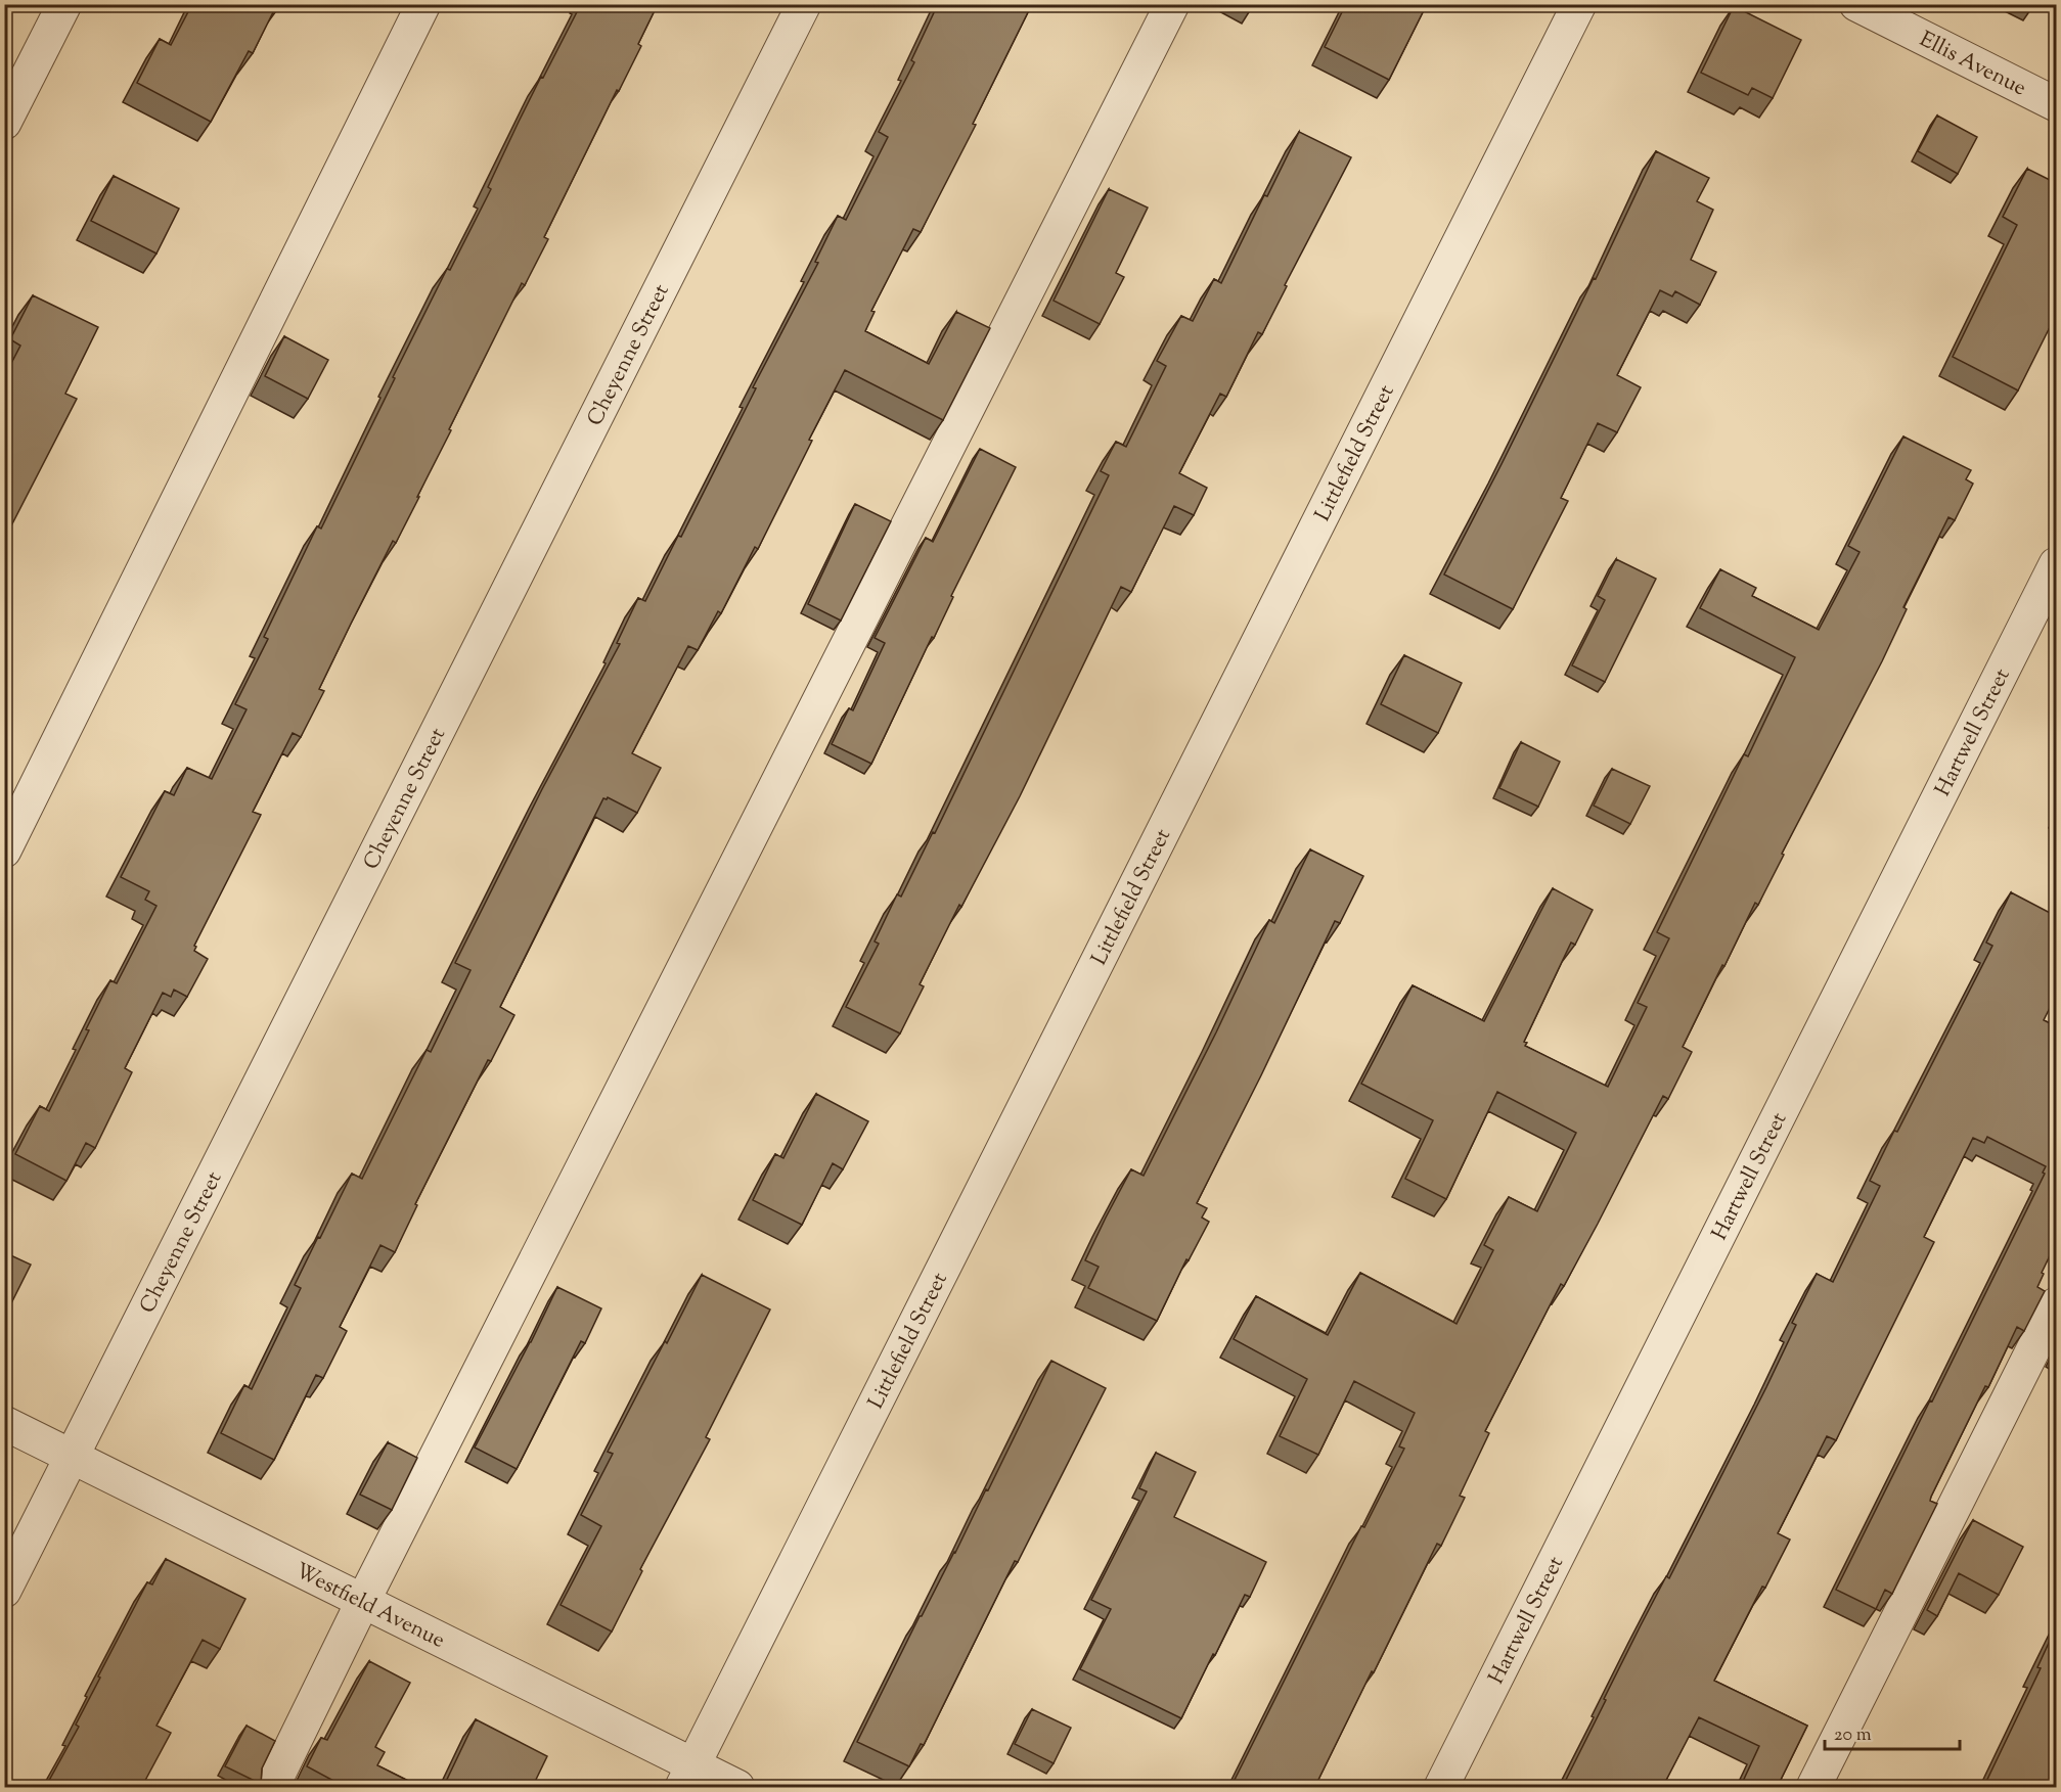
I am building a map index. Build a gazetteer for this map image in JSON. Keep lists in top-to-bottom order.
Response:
{
  "streets": {
    "street": [
      "Ellis Avenue",
      "Cheyenne Street",
      "Littlefield Street",
      "Hartwell Street",
      "Westfield Avenue"
    ]
  },
  "crossings": [
    ["Cheyenne Street", "Westfield Avenue"],
    ["Littlefield Street", "Westfield Avenue"]
  ],
  "scale_bar": "20 m"
}
